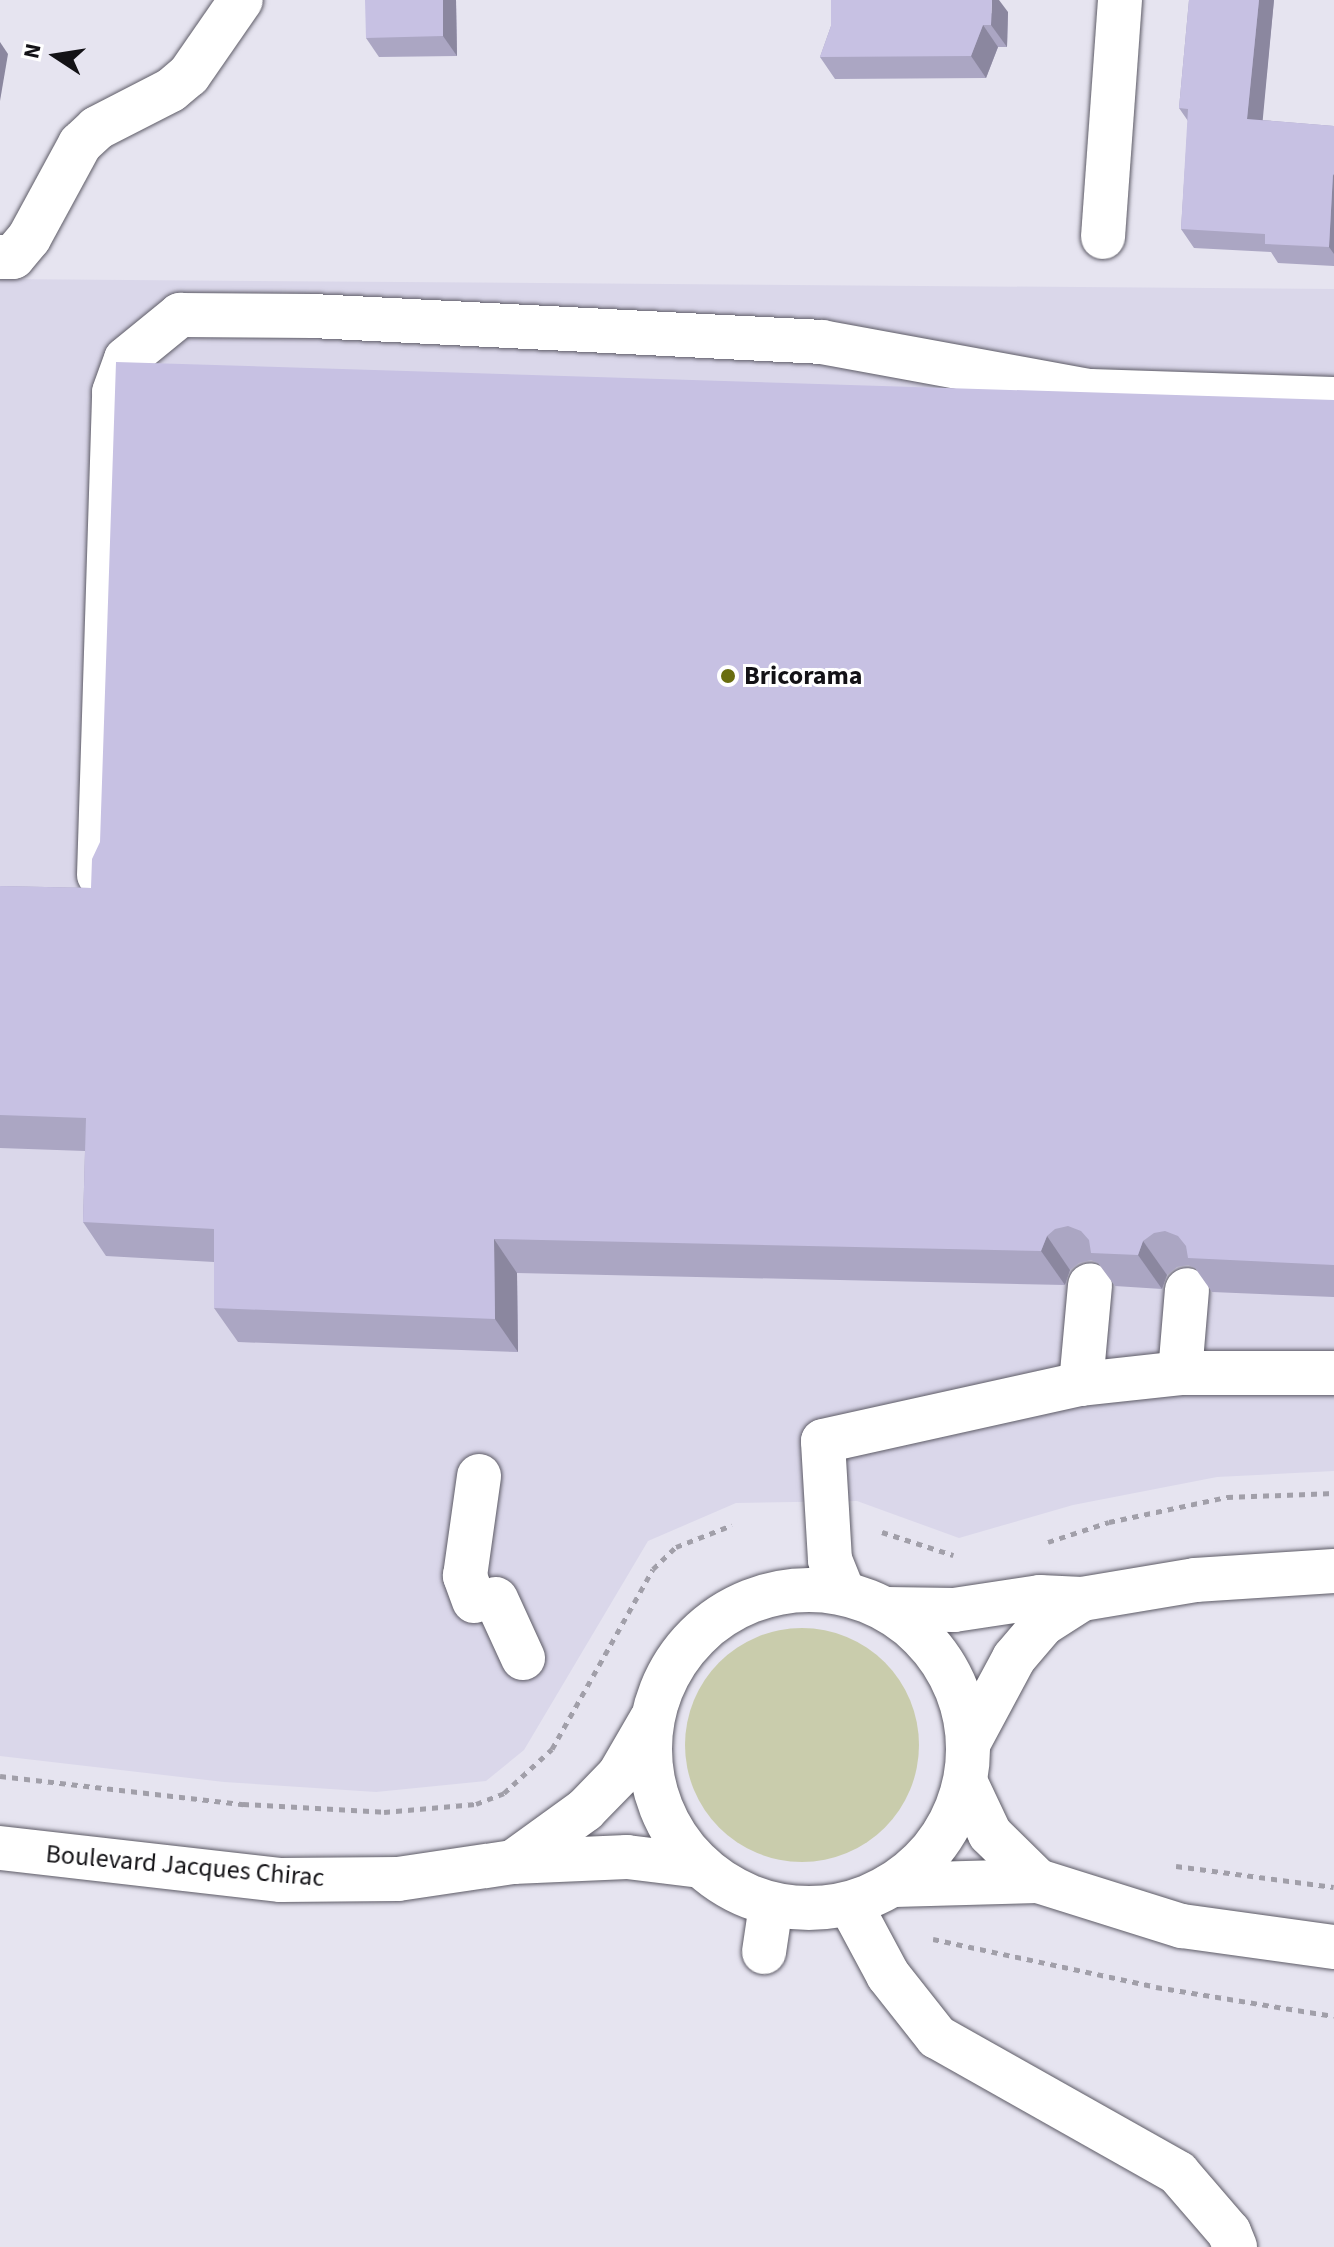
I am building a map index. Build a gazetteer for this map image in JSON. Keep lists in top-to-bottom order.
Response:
{
  "streets": {
    "main road": ["Boulevard Jacques Chirac"]
  },
  "places": ["Bricorama"],
  "north": "left"
}
